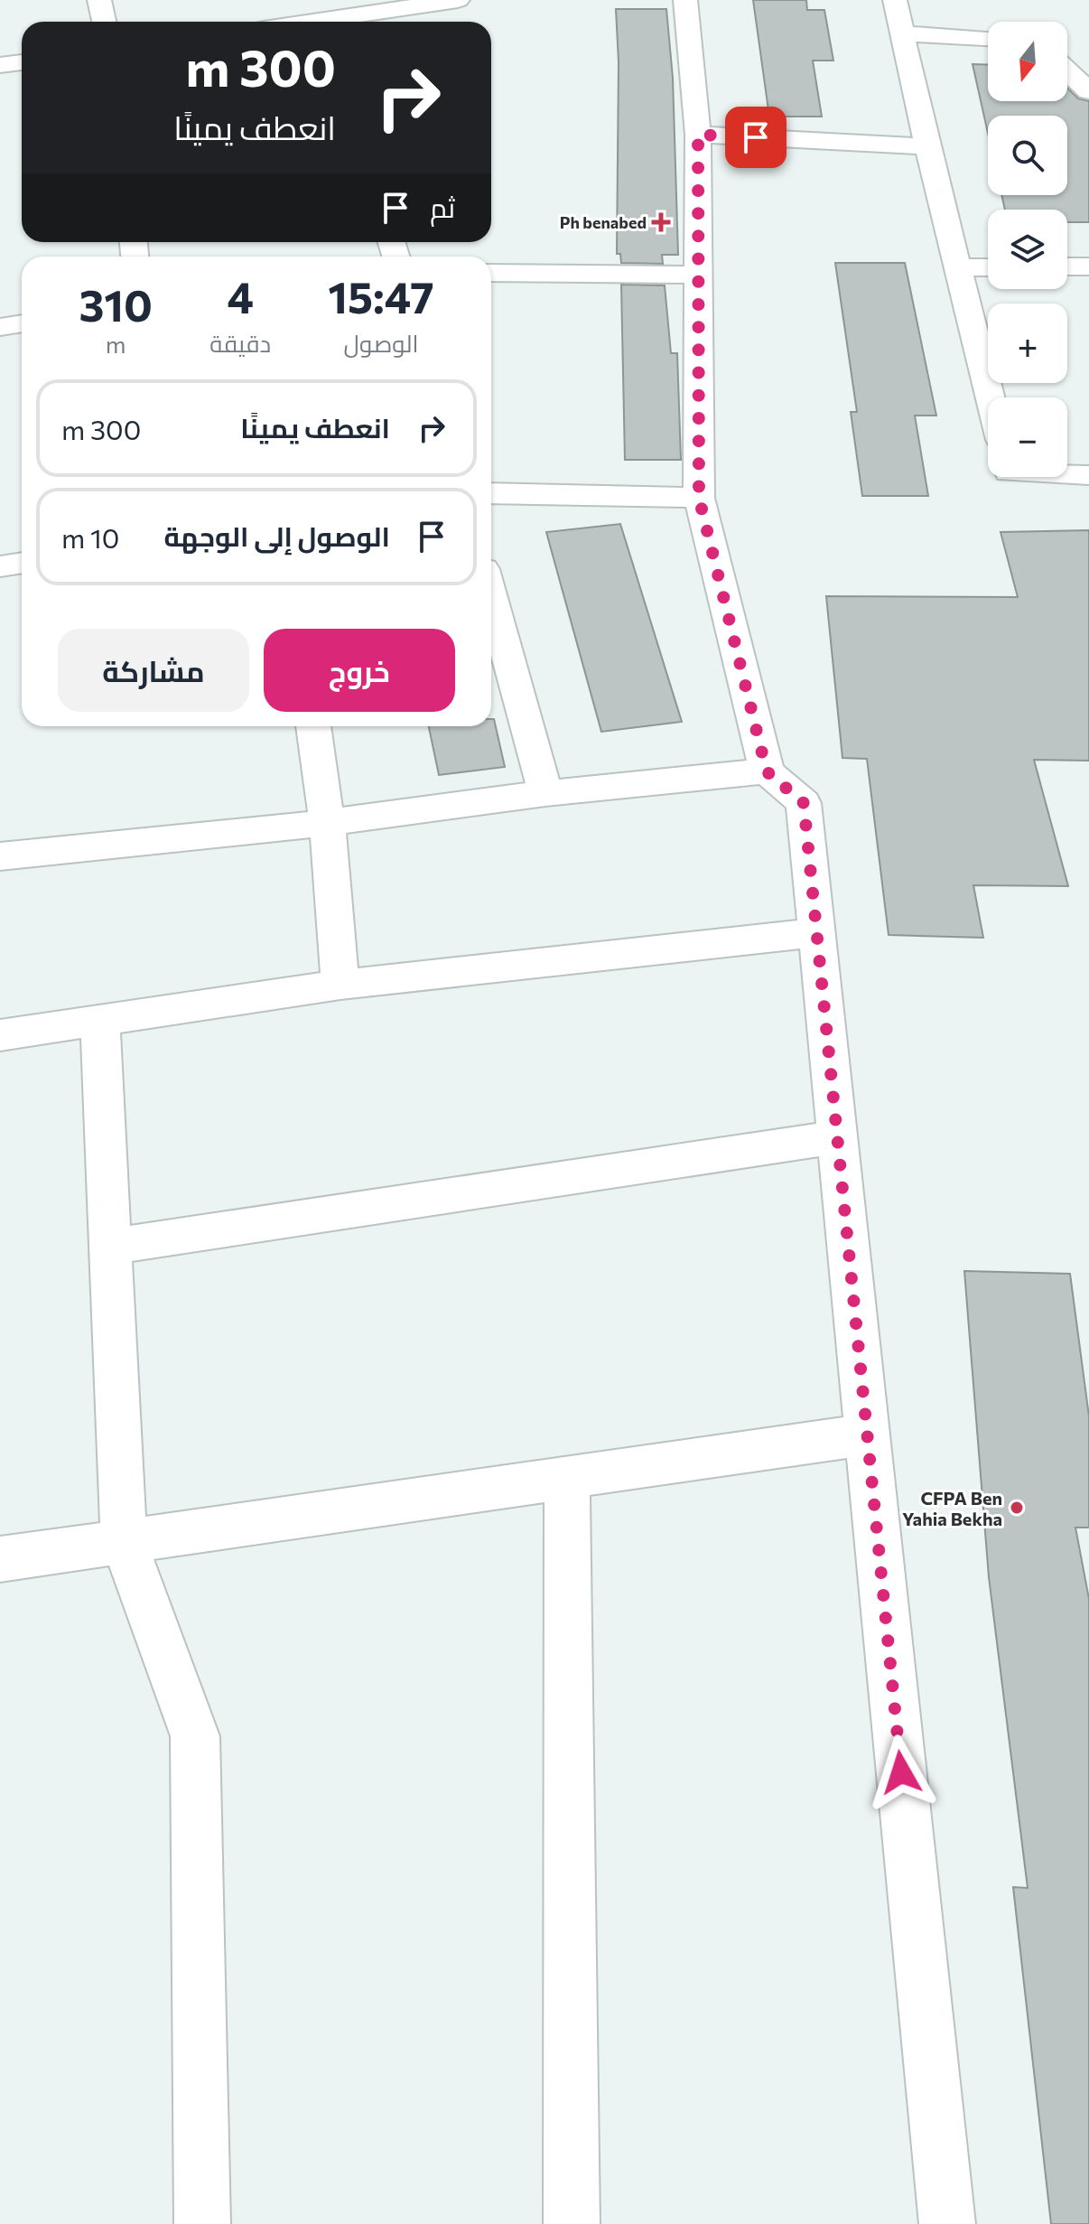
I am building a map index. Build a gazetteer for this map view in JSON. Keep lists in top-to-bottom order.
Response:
{
  "places": {
    "health": ["Ph benabed"],
    "other": ["CFPA Ben Yahia Bekha"]
  },
  "north": "bottom",
  "page": {
    "map_buttons": ["+", "−"],
    "turn": ["300 m", "انعطف يمينًا"],
    "then": "ثم",
    "eta": [
      "15:47",
      "الوصول",
      "4",
      "دقيقة",
      "310",
      "m"
    ],
    "list": [
      {
        "name": "انعطف يمينًا",
        "value": "300 m"
      },
      {
        "name": "الوصول إلى الوجهة",
        "value": "10 m"
      }
    ],
    "buttons": ["خروج", "مشاركة"]
  }
}
